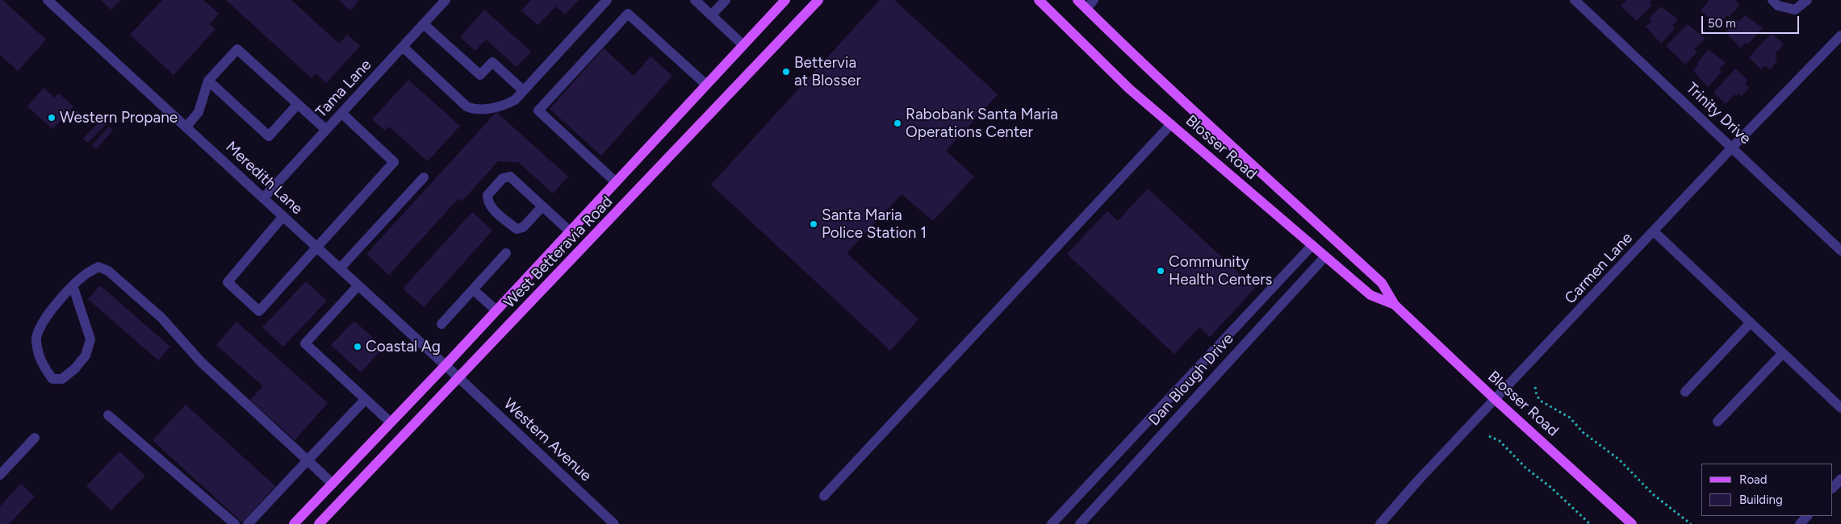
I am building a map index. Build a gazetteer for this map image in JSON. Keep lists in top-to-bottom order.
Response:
{
  "streets": {
    "main road": ["Blosser Road", "West Betteravia Road"],
    "street": [
      "Tama Lane",
      "Trinity Drive",
      "Meredith Lane",
      "Carmen Lane",
      "Dan Blough Drive",
      "Western Avenue"
    ]
  },
  "crossings": [
    ["Tama Lane", "Meredith Lane"],
    ["Trinity Drive", "Carmen Lane"],
    ["Blosser Road", "Carmen Lane"],
    ["Blosser Road", "Dan Blough Drive"],
    ["Meredith Lane", "West Betteravia Road"],
    ["Meredith Lane", "Western Avenue"],
    ["West Betteravia Road", "Western Avenue"]
  ],
  "places": [
    "Bettervia at Blosser",
    "Western Propane",
    "Rabobank Santa Maria Operations Center",
    "Santa Maria Police Station 1",
    "Community Health Centers",
    "Coastal Ag"
  ],
  "legend": ["Road", "Building"],
  "scale_bar": "50 m"
}
